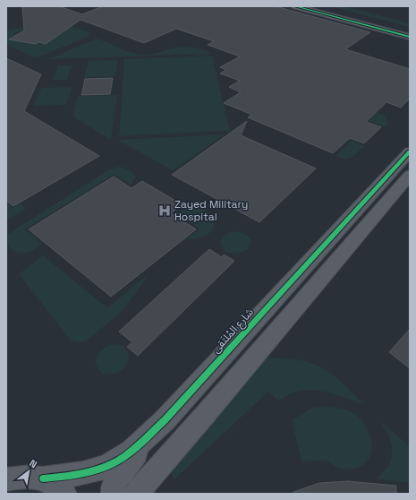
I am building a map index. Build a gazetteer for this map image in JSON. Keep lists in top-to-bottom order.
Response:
{
  "streets": {
    "street": ["شارع المُلتَقى"]
  },
  "places": {
    "hospital": ["Zayed Military Hospital"]
  },
  "north": "top right"
}
